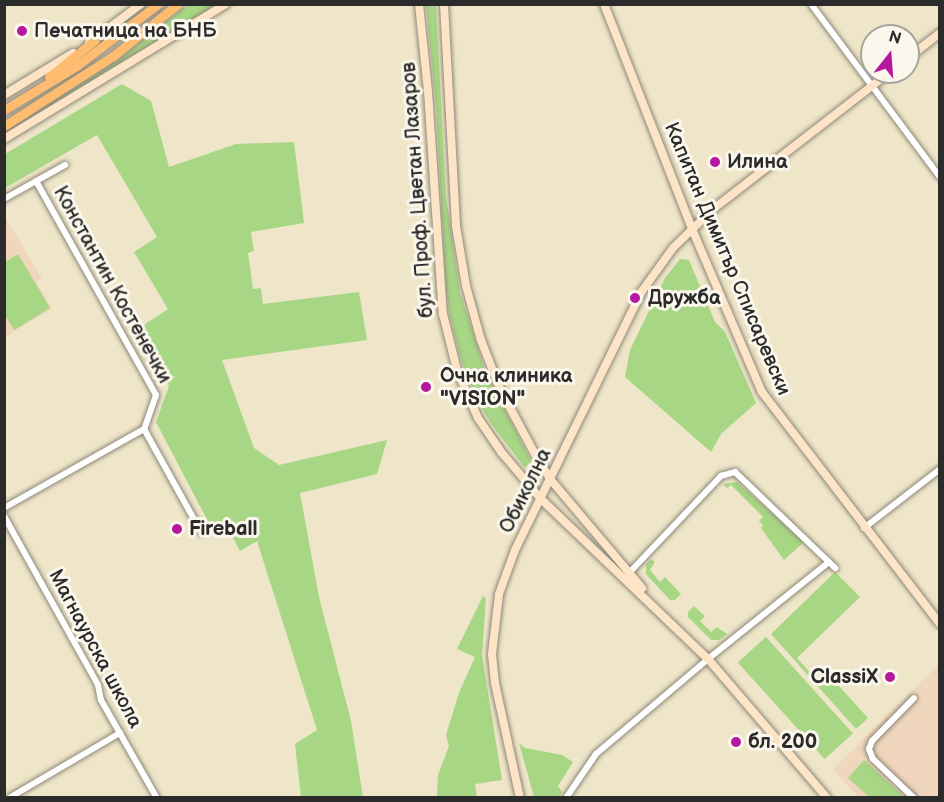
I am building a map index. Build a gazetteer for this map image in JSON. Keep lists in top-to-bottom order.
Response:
{
  "streets": {
    "main road": ["бул. Проф. Цветан Лазаров", "Капитан Димитър Списаревски", "Обиколна"],
    "street": ["Константин Костенечки", "Магнаурска школа"]
  },
  "crossings": [
    ["бул. Проф. Цветан Лазаров", "Обиколна"],
    ["Капитан Димитър Списаревски", "Обиколна"]
  ],
  "places": [
    "Печатница на БНБ",
    "Илина",
    "Дружба",
    "Очна клиника \"VISION\"",
    "Fireball",
    "ClassiX",
    "бл. 200"
  ],
  "north": "top"
}
